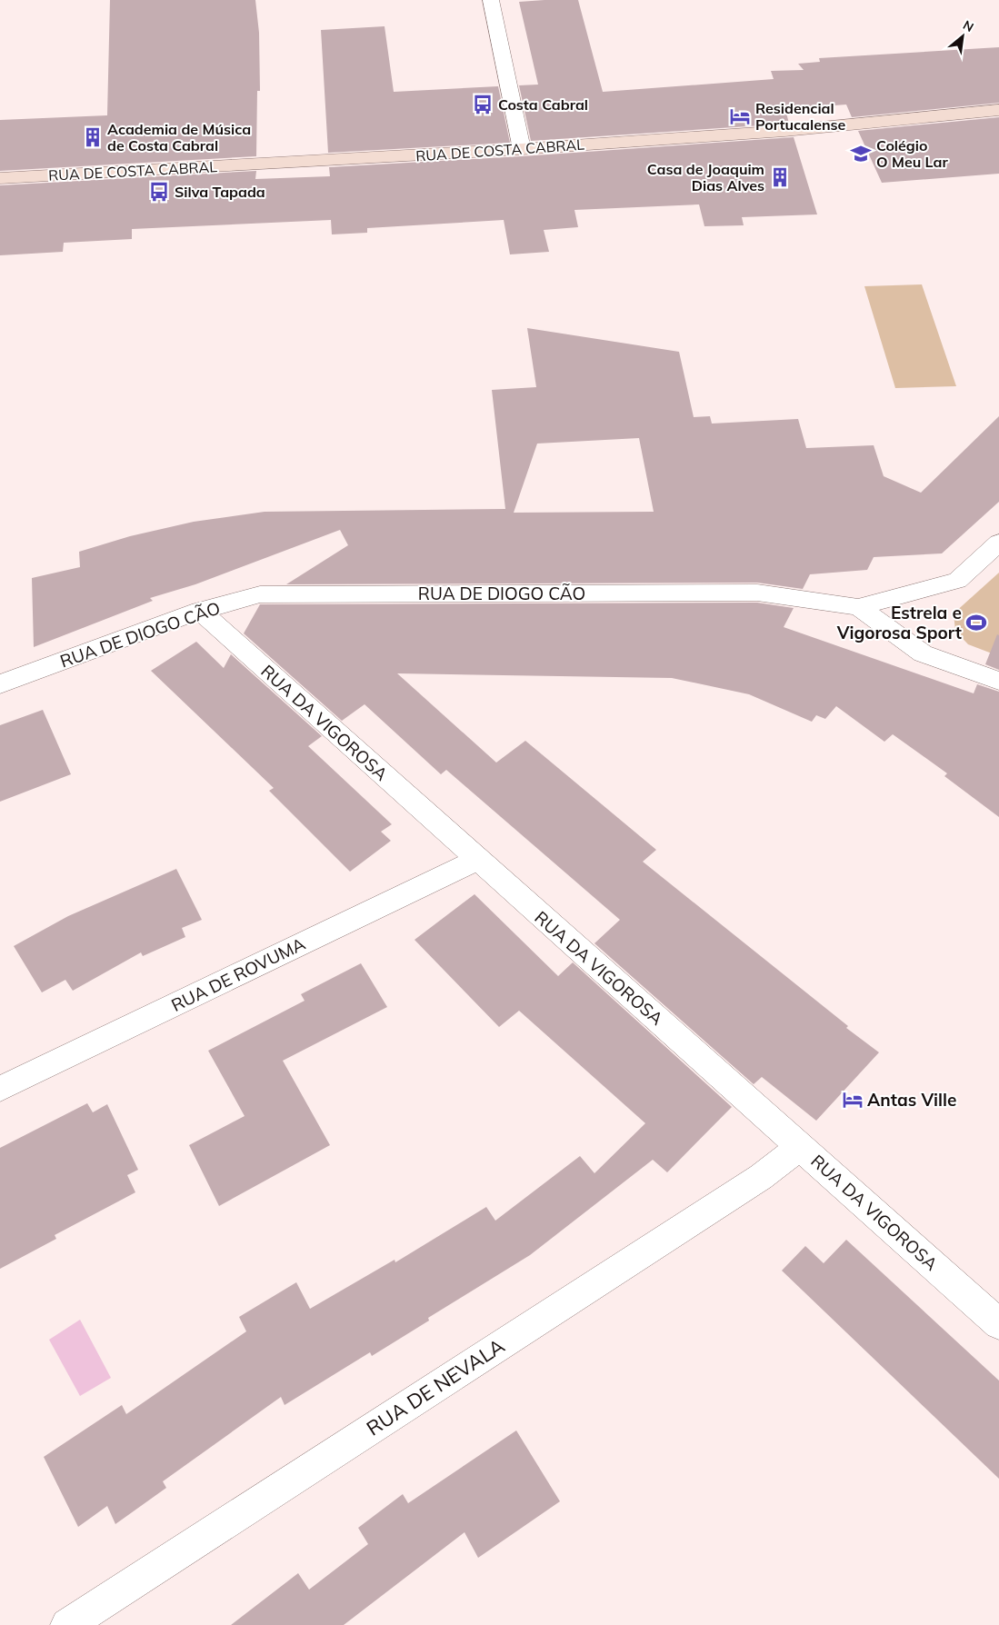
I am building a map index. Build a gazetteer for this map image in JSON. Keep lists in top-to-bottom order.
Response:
{
  "streets": {
    "main road": ["RUA DE COSTA CABRAL"],
    "street": [
      "RUA DE DIOGO CÃO",
      "RUA DA VIGOROSA",
      "RUA DE ROVUMA",
      "RUA DE NEVALA"
    ]
  },
  "crossings": [
    ["RUA DE DIOGO CÃO", "RUA DA VIGOROSA"],
    ["RUA DA VIGOROSA", "RUA DE ROVUMA"],
    ["RUA DA VIGOROSA", "RUA DE NEVALA"]
  ],
  "places": {
    "bus stop": ["Costa Cabral", "Silva Tapada"],
    "hotel": ["Residencial Portucalense", "Antas Ville"],
    "building": ["Academia de Música de Costa Cabral", "Casa de Joaquim Dias Alves"],
    "school or university": ["Colégio O Meu Lar"],
    "sports": ["Estrela e Vigorosa Sport"]
  },
  "north": "top right"
}
